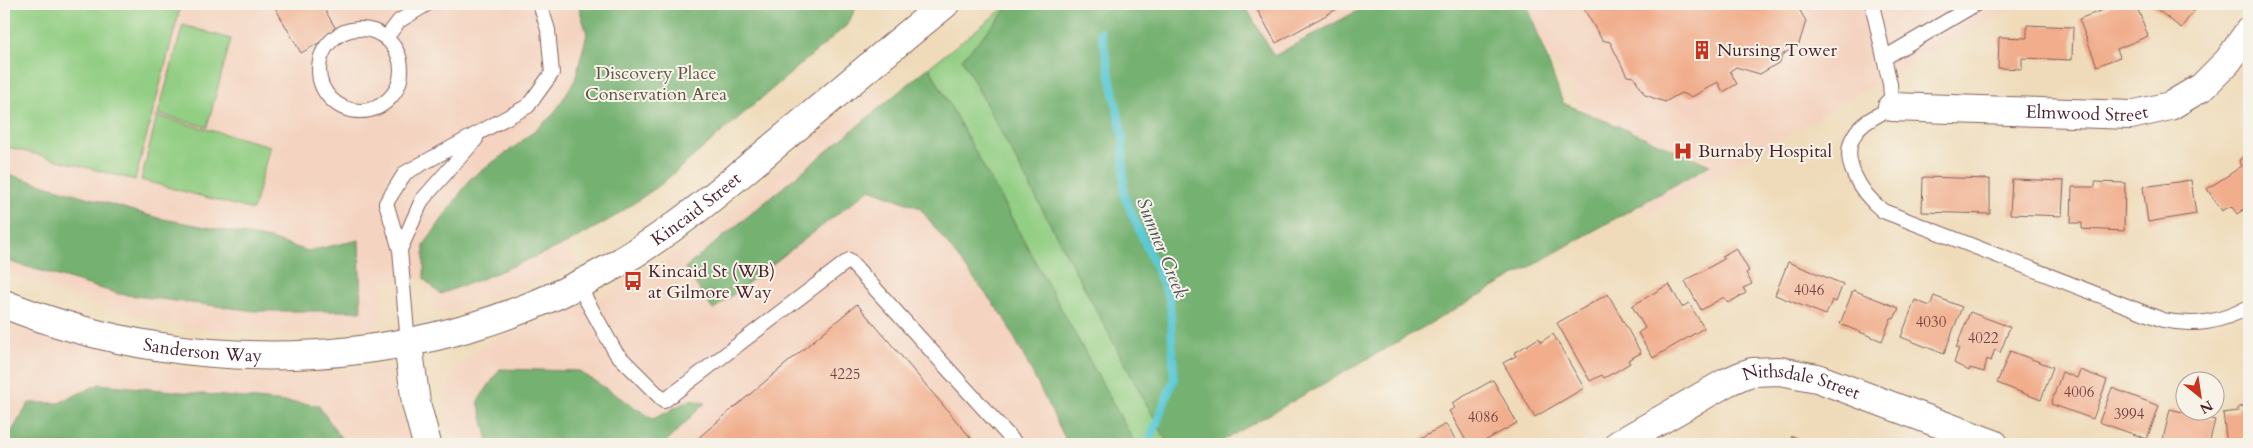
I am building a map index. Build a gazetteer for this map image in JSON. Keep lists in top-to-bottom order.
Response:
{
  "streets": {
    "street": [
      "Elmwood Street",
      "Kincaid Street",
      "Sanderson Way",
      "Nithsdale Street"
    ]
  },
  "crossings": [
    ["Kincaid Street", "Sanderson Way"]
  ],
  "water": ["Sumner Creek"],
  "parks": ["Discovery Place Conservation Area"],
  "places": {
    "building": ["Nursing Tower"],
    "hospital": ["Burnaby Hospital"],
    "bus stop": ["Kincaid St (WB) at Gilmore Way"]
  },
  "house_numbers": [
    "4046",
    "4030",
    "4022",
    "4225",
    "4006",
    "3994",
    "4086"
  ],
  "north": "bottom right"
}
